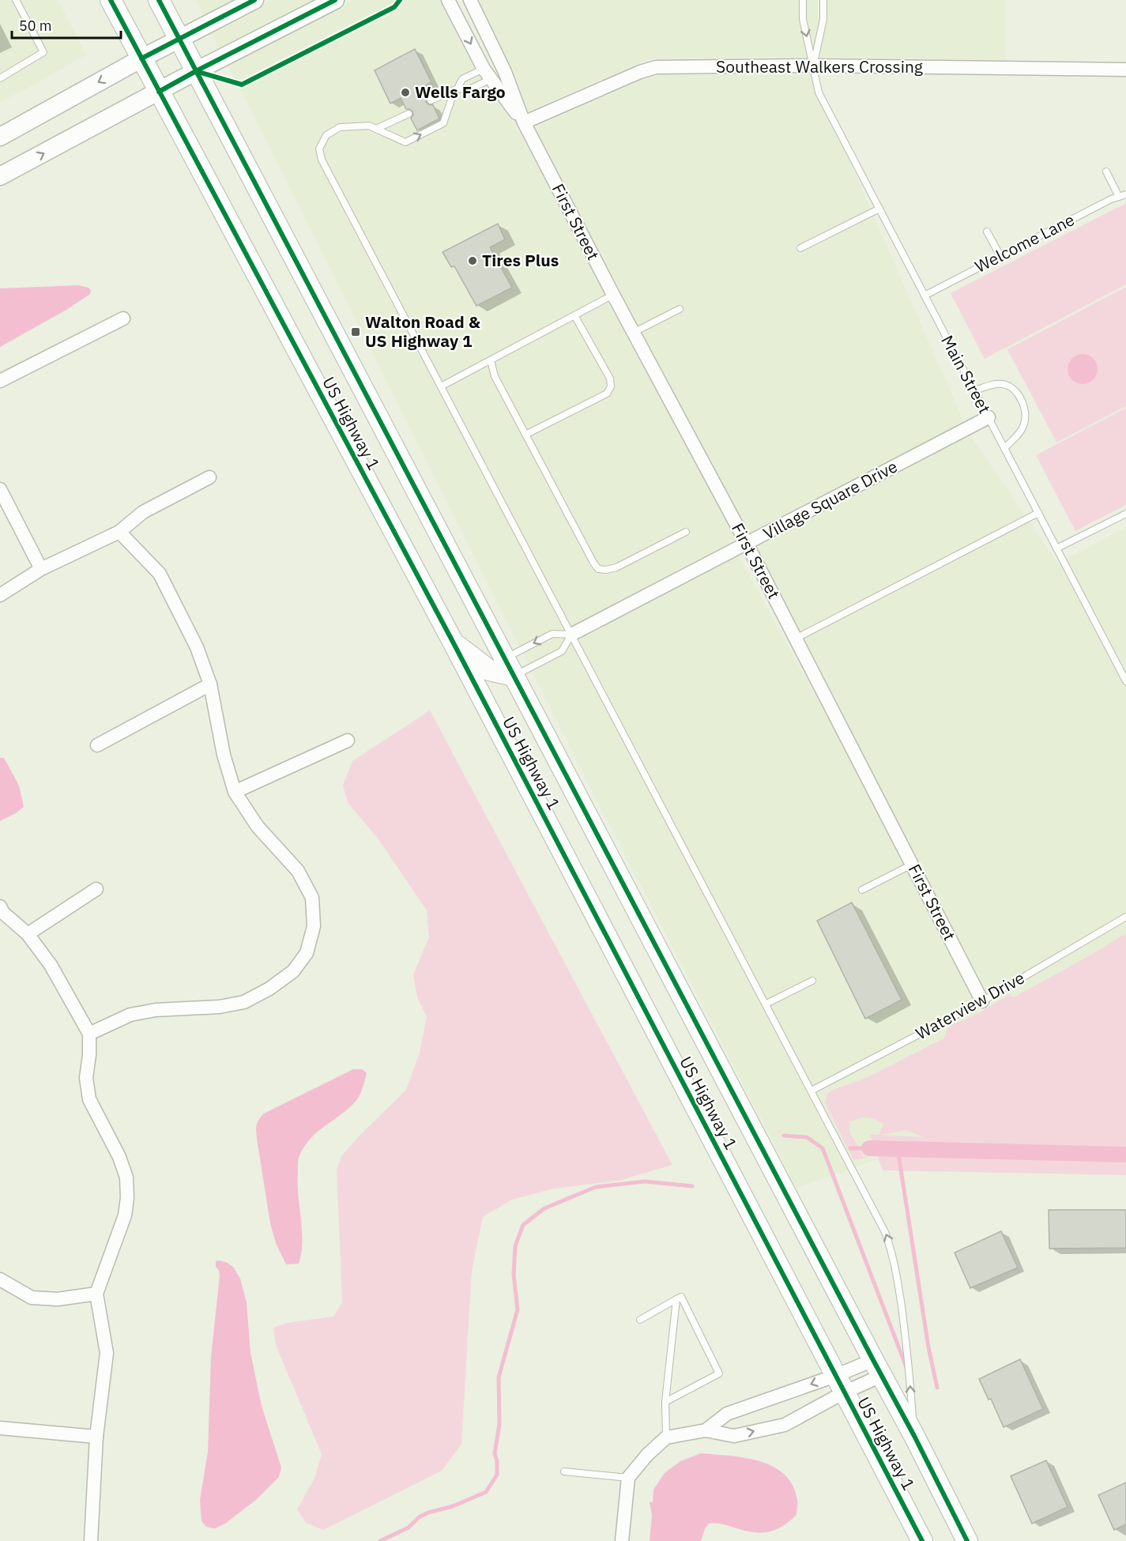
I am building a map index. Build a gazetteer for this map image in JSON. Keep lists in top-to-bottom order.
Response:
{
  "streets": {
    "main road": ["US Highway 1"],
    "street": ["Southeast Walkers Crossing", "First Street", "Village Square Drive"],
    "lane": ["Welcome Lane", "Main Street", "Waterview Drive"]
  },
  "crossings": [
    ["Southeast Walkers Crossing", "First Street"],
    ["Southeast Walkers Crossing", "Main Street"],
    ["First Street", "Village Square Drive"],
    ["First Street", "Waterview Drive"],
    ["Welcome Lane", "Main Street"],
    ["Main Street", "Village Square Drive"],
    ["US Highway 1", "Village Square Drive"]
  ],
  "places": {
    "other": ["Wells Fargo", "Tires Plus"],
    "transit": ["Walton Road & US Highway 1"]
  },
  "scale_bar": "50 m"
}
